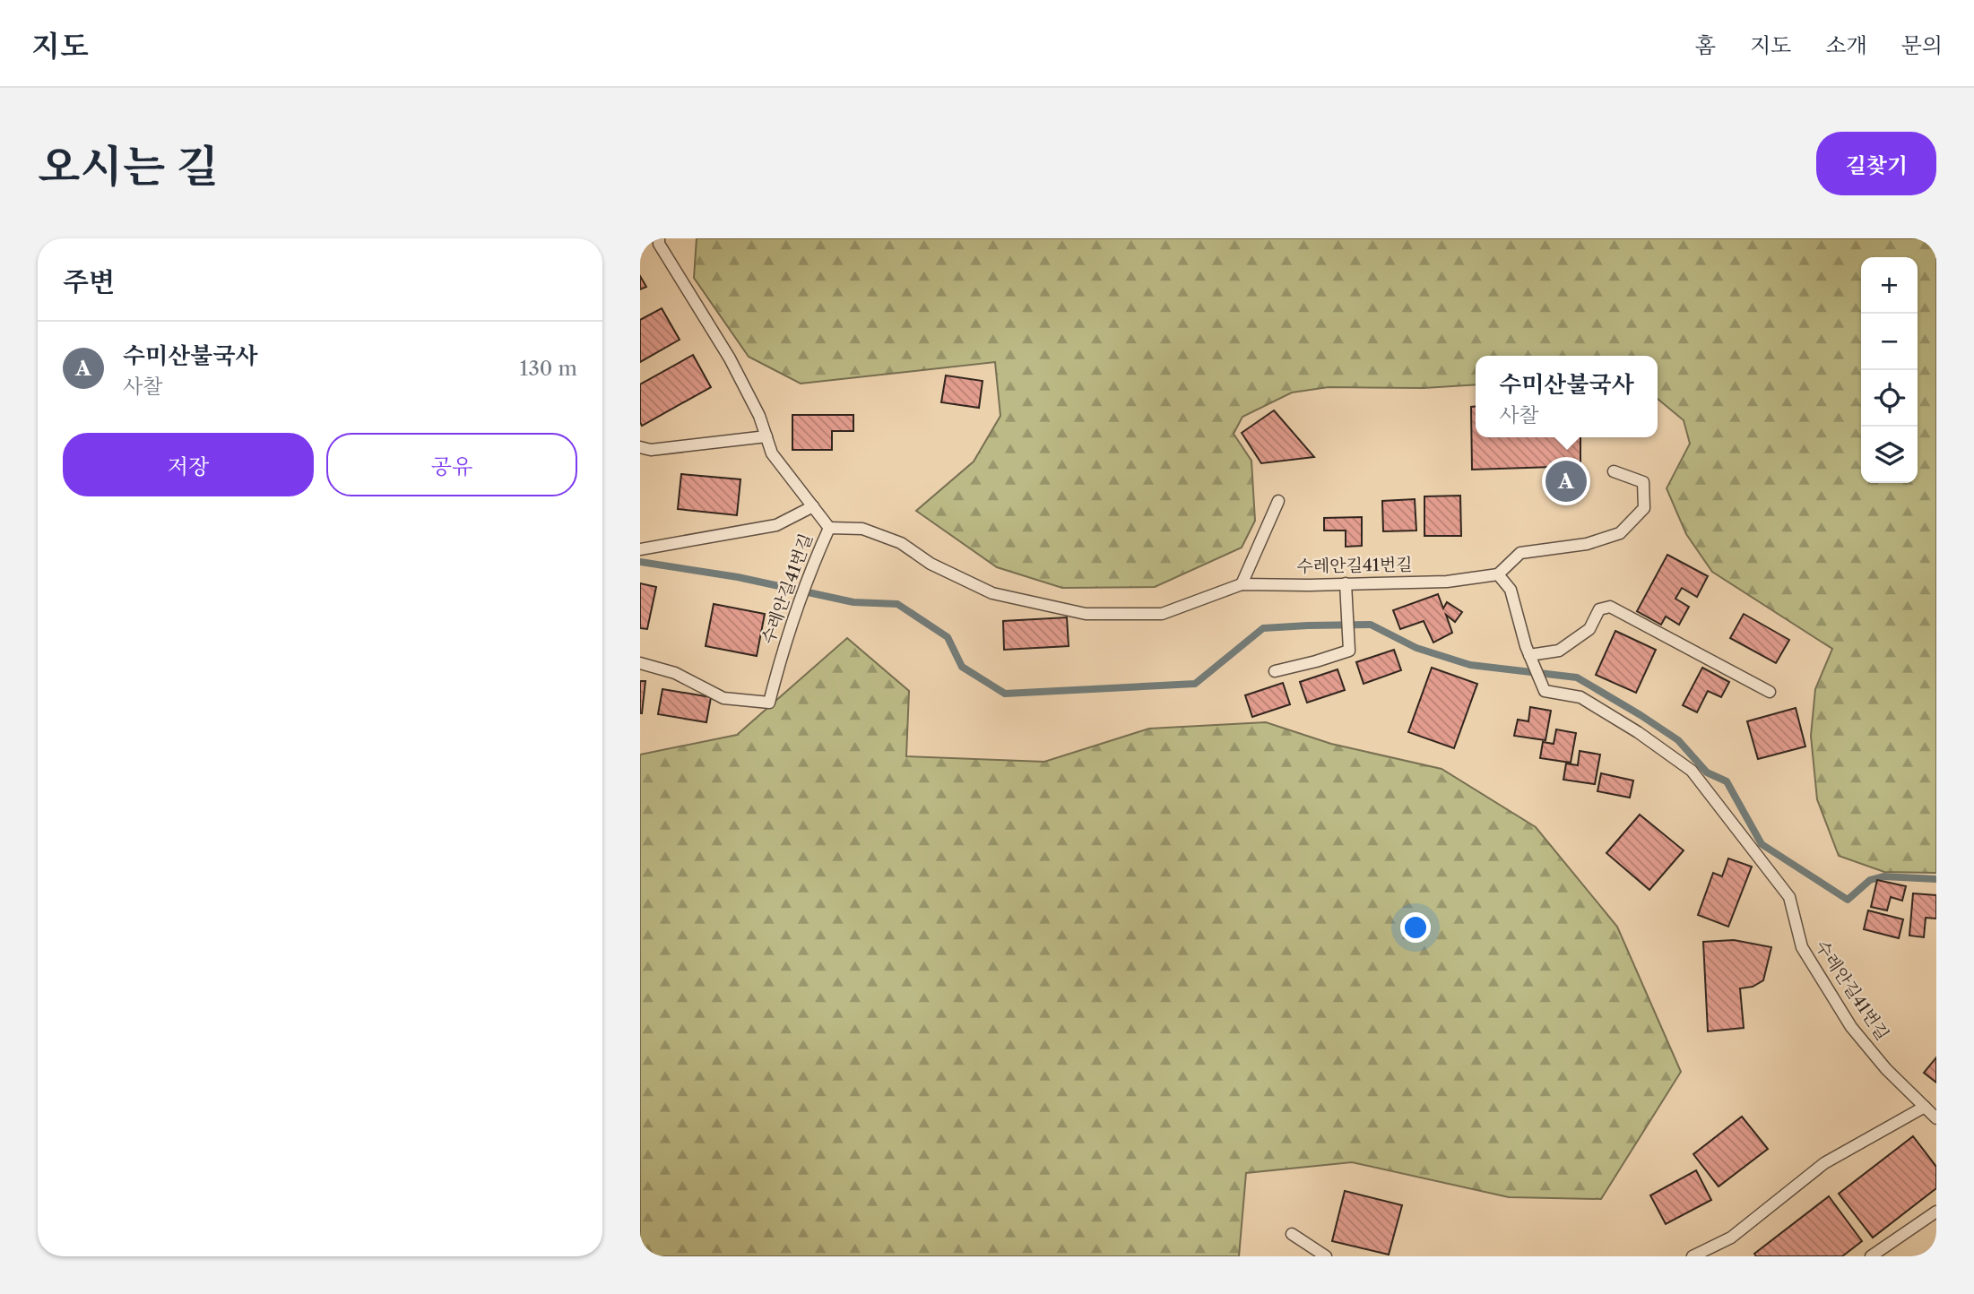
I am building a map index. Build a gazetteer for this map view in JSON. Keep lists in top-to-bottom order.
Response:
{
  "streets": {
    "lane": ["수레안길41번길"]
  },
  "page": {
    "header": "지도",
    "nav": [
      "홈",
      "지도",
      "소개",
      "문의"
    ],
    "title": "오시는 길",
    "buttons": [
      "길찾기",
      ["저장", "공유"]
    ],
    "heading": "주변",
    "map_buttons": ["+", "−"],
    "list": [
      {
        "mark": "A",
        "name": "수미산불국사",
        "note": "사찰",
        "value": "130 m"
      }
    ],
    "popup": ["수미산불국사", "사찰"],
    "pins": "A"
  }
}
